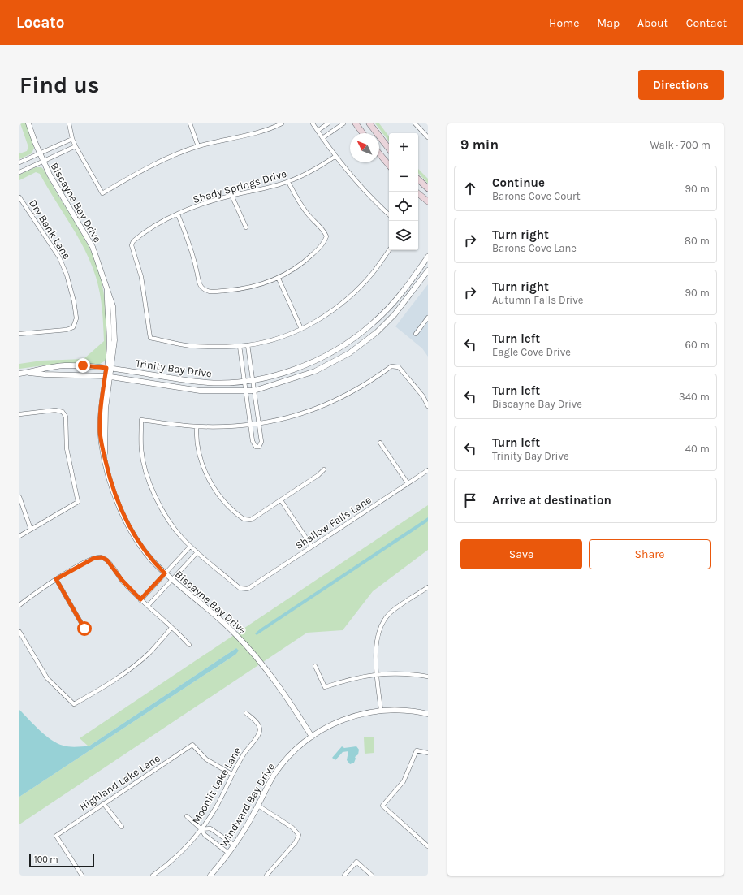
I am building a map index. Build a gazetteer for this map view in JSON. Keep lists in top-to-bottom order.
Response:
{
  "streets": {
    "street": [
      "Shady Springs Drive",
      "Biscayne Bay Drive",
      "Dry Bank Lane",
      "Trinity Bay Drive",
      "Shallow Falls Lane",
      "Highland Lake Lane",
      "Moonlit Lake Lane",
      "Windward Bay Drive"
    ]
  },
  "crossings": [
    ["Biscayne Bay Drive", "Trinity Bay Drive"],
    ["Biscayne Bay Drive", "Windward Bay Drive"],
    ["Highland Lake Lane", "Moonlit Lake Lane"]
  ],
  "scale_bar": "100 m",
  "north": "top left",
  "page": {
    "header": "Locato",
    "nav": [
      "Home",
      "Map",
      "About",
      "Contact"
    ],
    "buttons": [
      "Directions",
      ["Save", "Share"]
    ],
    "title": "Find us",
    "heading": ["9 min", "Walk · 700 m"],
    "map_buttons": ["+", "−"],
    "list": [
      ["Continue", "Barons Cove Court", "90 m"],
      ["Turn right", "Barons Cove Lane", "80 m"],
      ["Turn right", "Autumn Falls Drive", "90 m"],
      ["Turn left", "Eagle Cove Drive", "60 m"],
      ["Turn left", "Biscayne Bay Drive", "340 m"],
      ["Turn left", "Trinity Bay Drive", "40 m"],
      "Arrive at destination"
    ],
    "scale": "100 m"
  }
}
